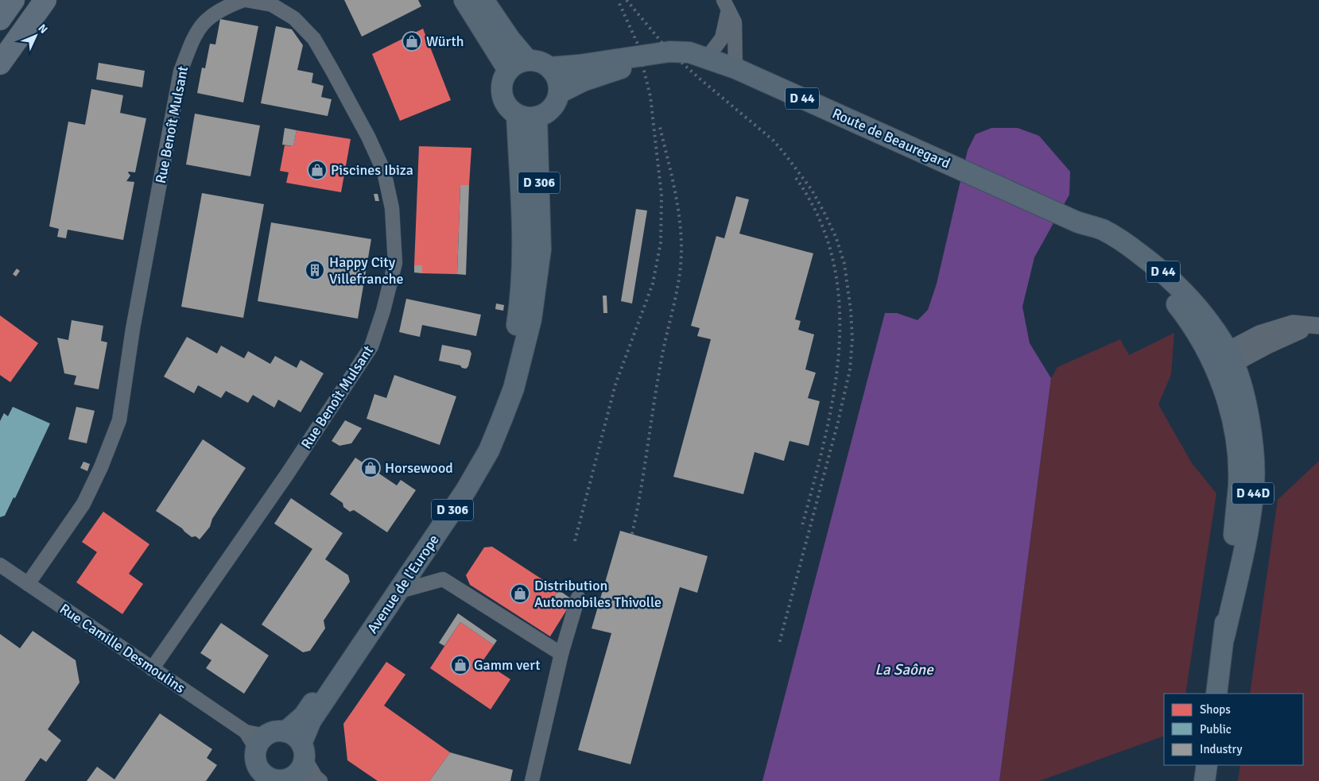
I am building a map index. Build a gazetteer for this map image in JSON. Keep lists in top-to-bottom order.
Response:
{
  "streets": {
    "main road": [
      "D 44",
      "Route de Beauregard",
      "D 306",
      "D 44D",
      "Avenue de l'Europe"
    ],
    "street": ["Rue Benoît Mulsant", "Rue Camille Desmoulins"]
  },
  "crossings": [
    ["Rue Benoît Mulsant", "Rue Camille Desmoulins"],
    ["Route de Beauregard", "D 44D"],
    ["Route de Beauregard", "Avenue de l'Europe"],
    ["Avenue de l'Europe", "Rue Camille Desmoulins"]
  ],
  "water": ["La Saône"],
  "places": {
    "shop": [
      "Würth",
      "Piscines Ibiza",
      "Horsewood",
      "Distribution Automobiles Thivolle",
      "Gamm vert"
    ],
    "building": ["Happy City Villefranche"]
  },
  "legend": ["Shops", "Public", "Industry"],
  "north": "top right"
}
